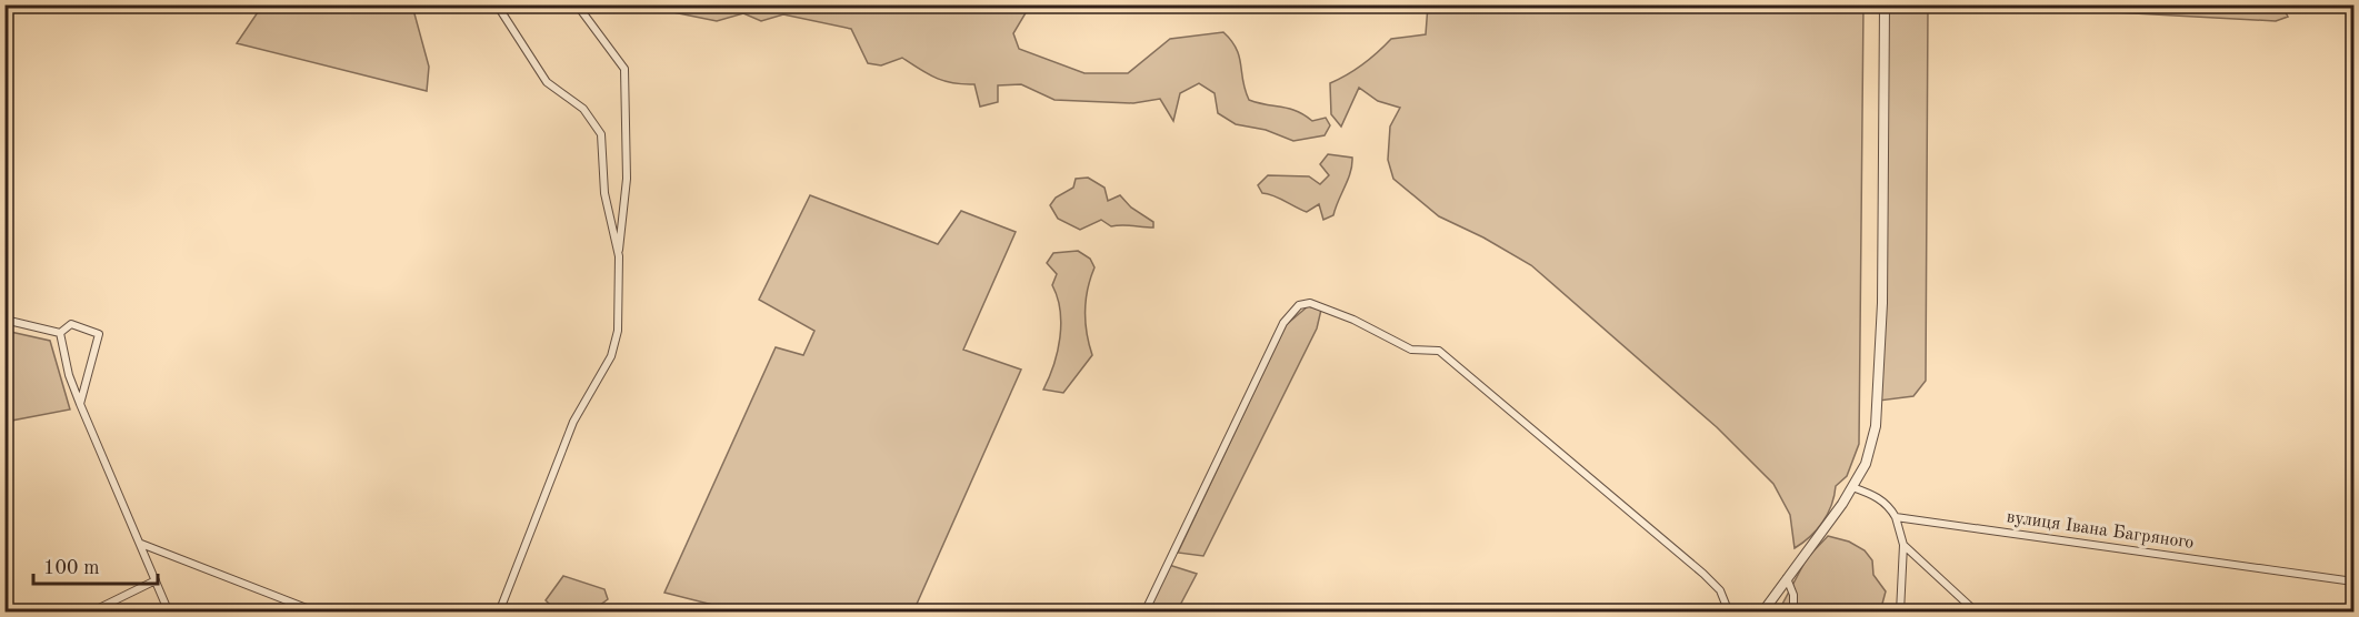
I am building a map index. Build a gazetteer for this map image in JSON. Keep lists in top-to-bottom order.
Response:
{
  "streets": {
    "street": ["вулиця Івана Багряного"]
  },
  "scale_bar": "100 m"
}
